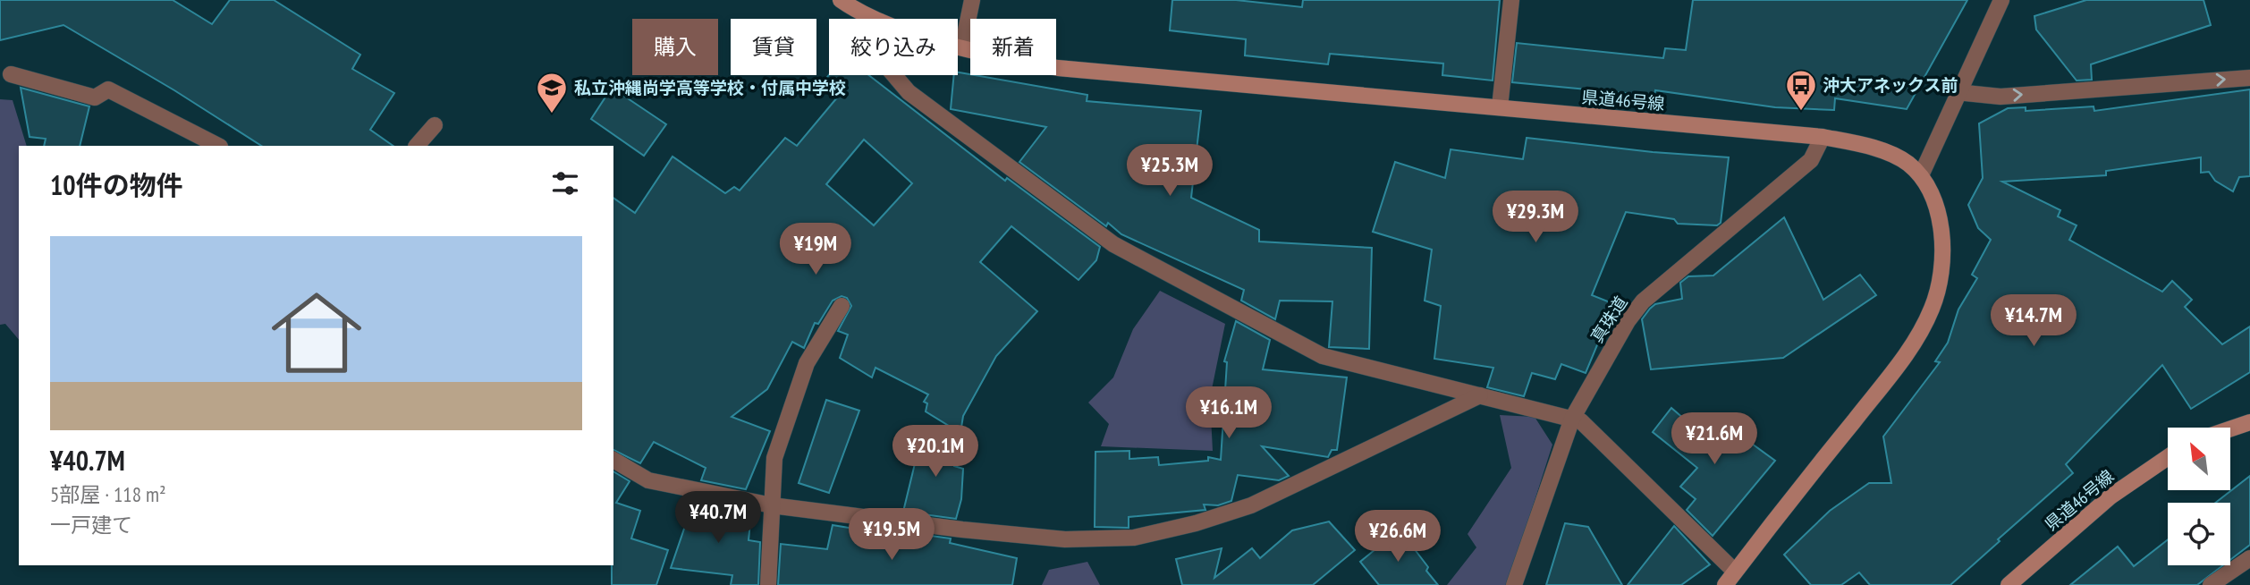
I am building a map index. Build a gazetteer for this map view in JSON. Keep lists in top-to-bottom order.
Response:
{
  "streets": {
    "main road": ["県道46号線"],
    "street": ["真珠道"]
  },
  "crossings": [
    ["県道46号線", "真珠道"]
  ],
  "places": {
    "bus stop": ["沖大アネックス前"],
    "school or university": ["私立沖縄尚学高等学校・付属中学校"]
  },
  "north": "top left",
  "page": {
    "chip": [
      "購入",
      "賃貸",
      "絞り込み",
      "新着"
    ],
    "price": [
      "¥25.3M",
      "¥29.3M",
      "¥19M",
      "¥14.7M",
      "¥16.1M",
      "¥21.6M",
      "¥20.1M",
      "¥40.7M",
      "¥19.5M",
      "¥26.6M"
    ],
    "heading": "10件の物件",
    "list": [
      {
        "name": "¥40.7M",
        "note": "5部屋 · 118 m² · 一戸建て"
      }
    ]
  }
}
